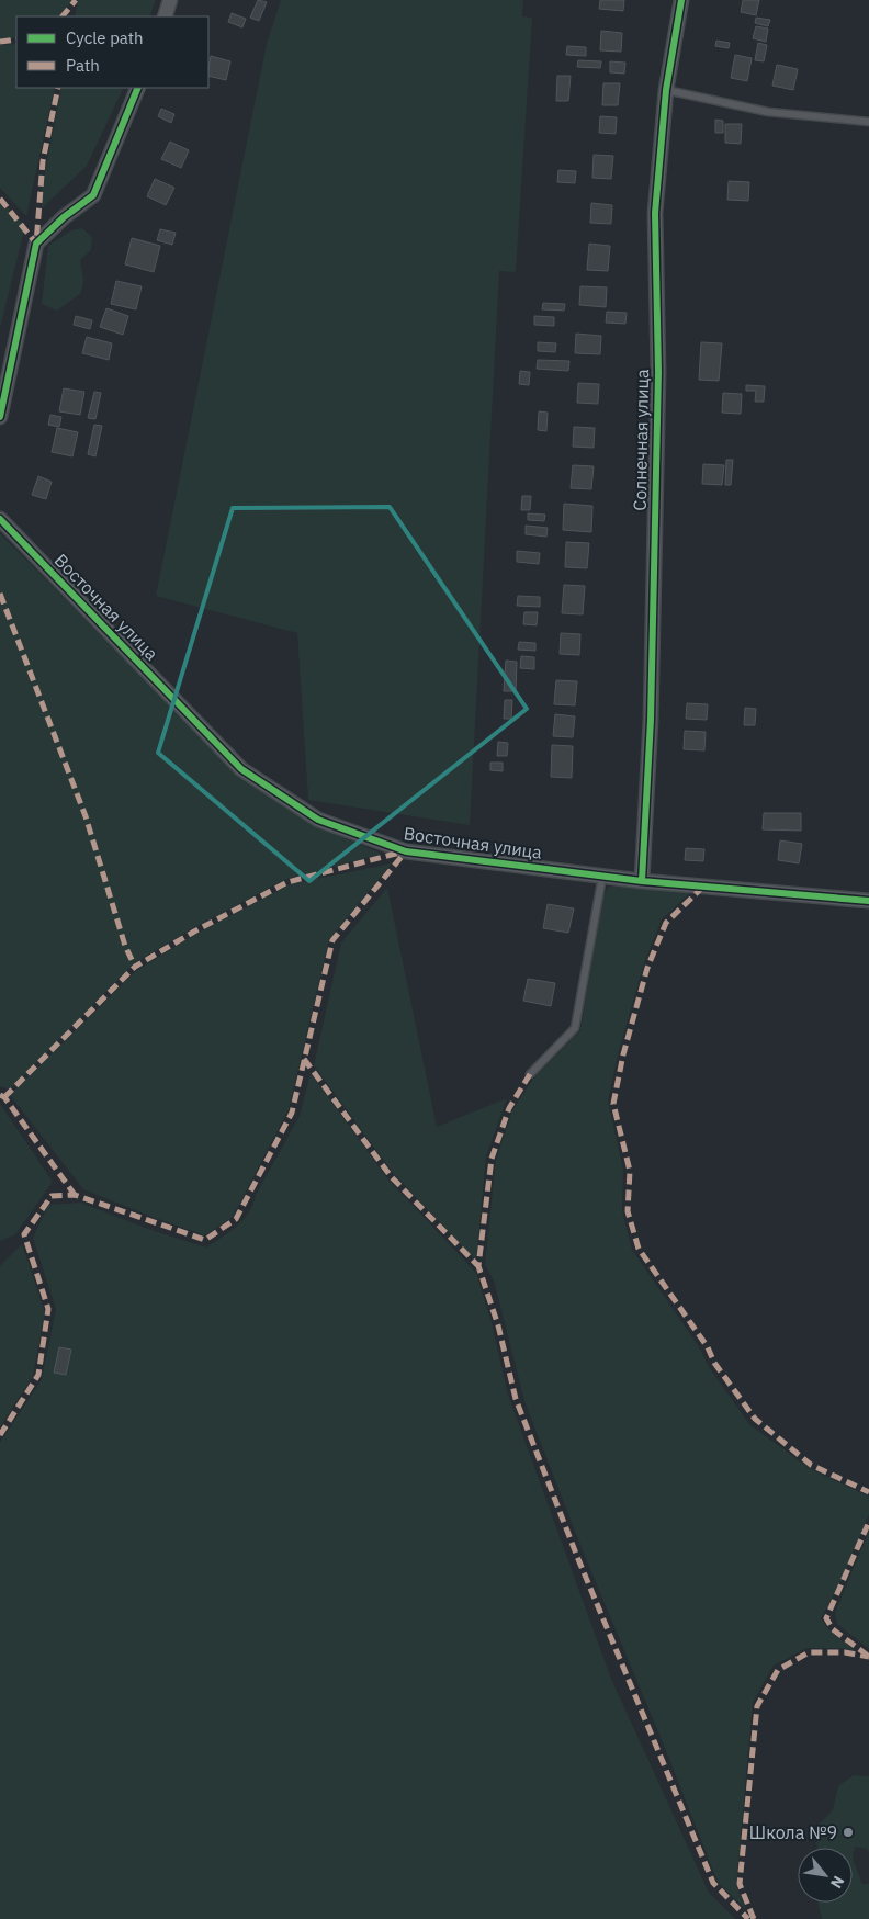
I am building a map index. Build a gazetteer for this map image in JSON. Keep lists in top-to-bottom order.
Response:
{
  "streets": {
    "street": ["Солнечная улица", "Восточная улица"]
  },
  "crossings": [
    ["Солнечная улица", "Восточная улица"]
  ],
  "places": ["Школа №9"],
  "legend": ["Cycle path", "Path"],
  "north": "bottom right"
}
